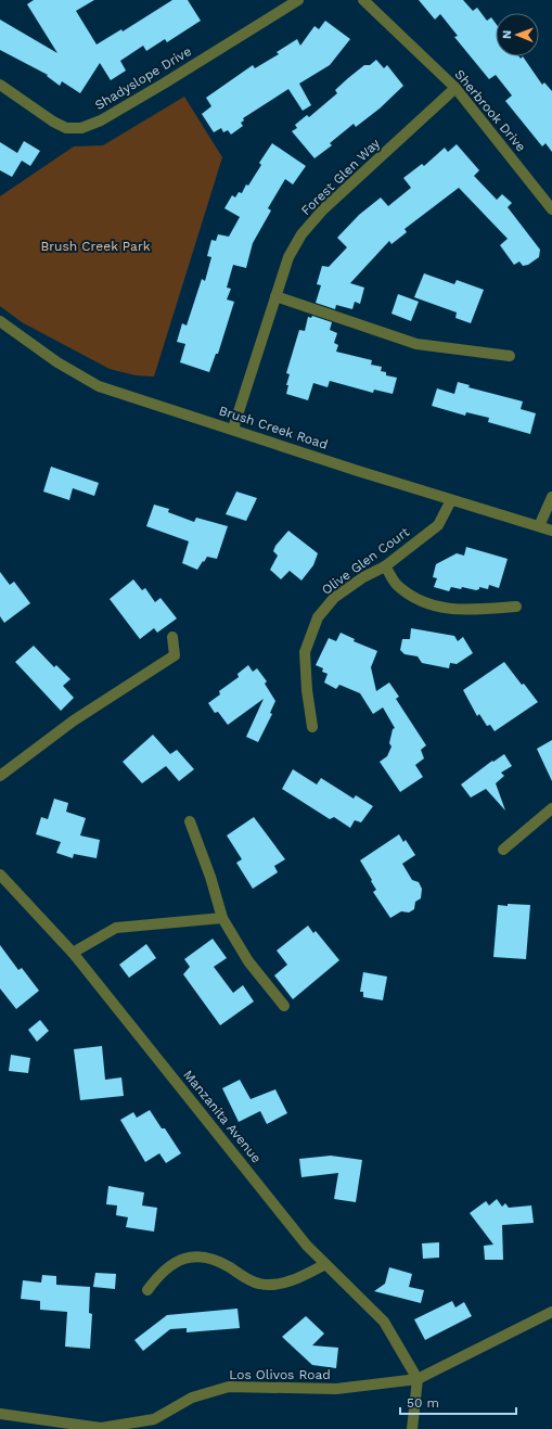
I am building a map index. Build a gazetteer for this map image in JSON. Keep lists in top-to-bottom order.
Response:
{
  "streets": {
    "street": [
      "Shadyslope Drive",
      "Sherbrook Drive",
      "Forest Glen Way",
      "Brush Creek Road",
      "Olive Glen Court",
      "Manzanita Avenue",
      "Los Olivos Road"
    ]
  },
  "crossings": [
    ["Sherbrook Drive", "Forest Glen Way"],
    ["Forest Glen Way", "Brush Creek Road"],
    ["Brush Creek Road", "Olive Glen Court"],
    ["Manzanita Avenue", "Los Olivos Road"]
  ],
  "parks": ["Brush Creek Park"],
  "scale_bar": "50 m",
  "north": "left"
}
